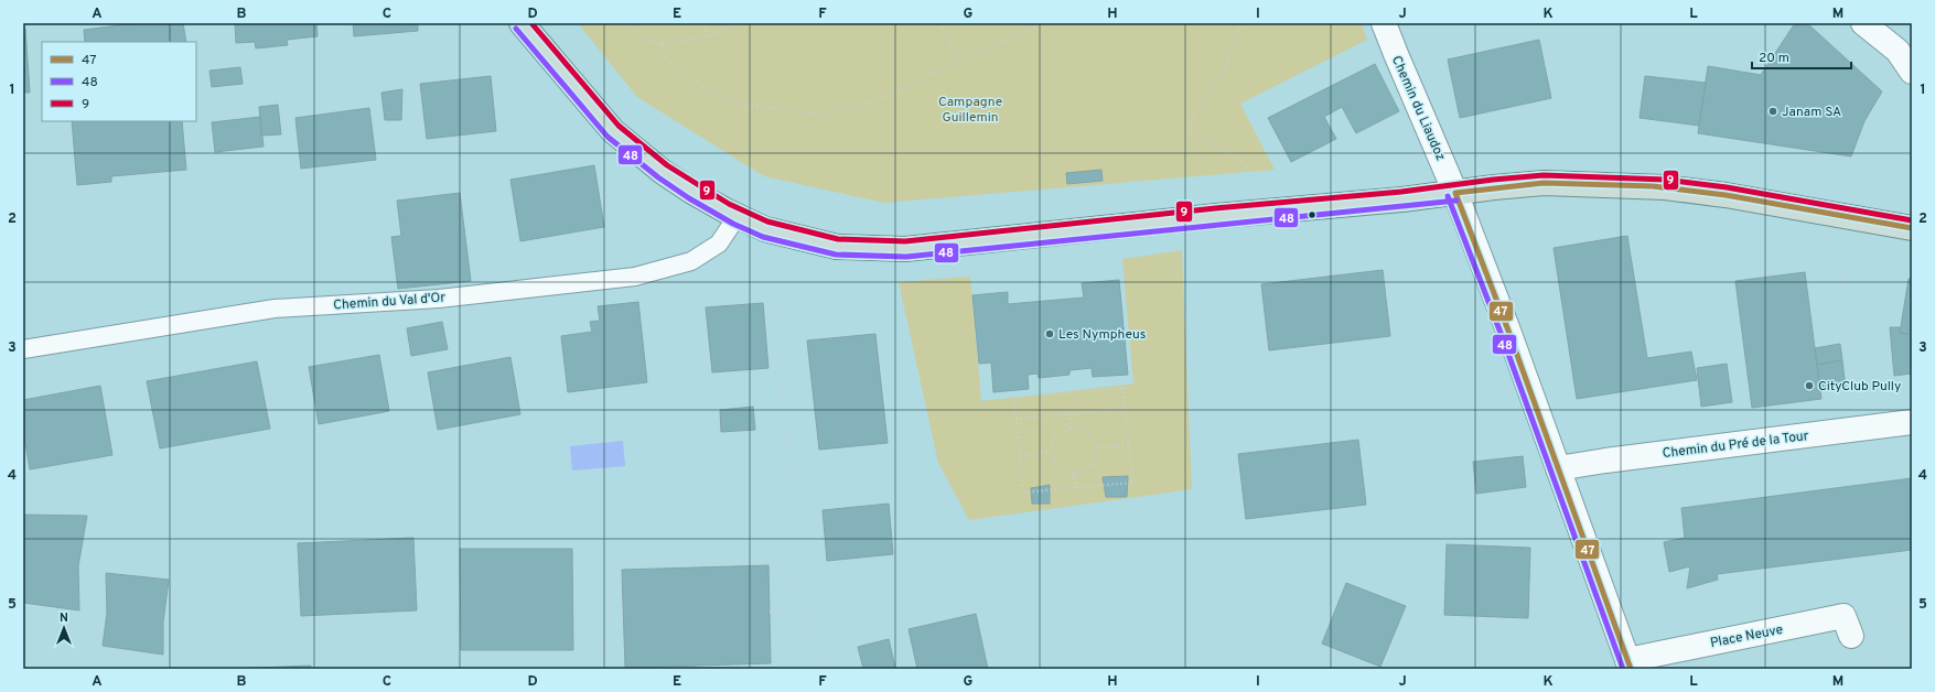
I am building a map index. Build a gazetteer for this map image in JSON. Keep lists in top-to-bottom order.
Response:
{
  "streets": {
    "street": ["Chemin du Liaudoz", "Chemin du Pré de la Tour", "Place Neuve"],
    "lane": ["Chemin du Val d'Or"]
  },
  "crossings": [
    ["Chemin du Liaudoz", "Chemin du Pré de la Tour"],
    ["Chemin du Liaudoz", "Place Neuve"]
  ],
  "parks": ["Campagne Guillemin"],
  "places": ["Janam SA", "Les Nympheus", "CityClub Pully"],
  "lines": ["transit line 9", "transit line 48", "transit line 47"],
  "legend": ["47", "48", "9"],
  "scale_bar": "20 m",
  "north": "top",
  "grid": {
    "columns": [
      "A",
      "B",
      "C",
      "D",
      "E",
      "F",
      "G",
      "H",
      "I",
      "J",
      "K",
      "L",
      "M"
    ],
    "rows": [
      "1",
      "2",
      "3",
      "4",
      "5"
    ]
  }
}
